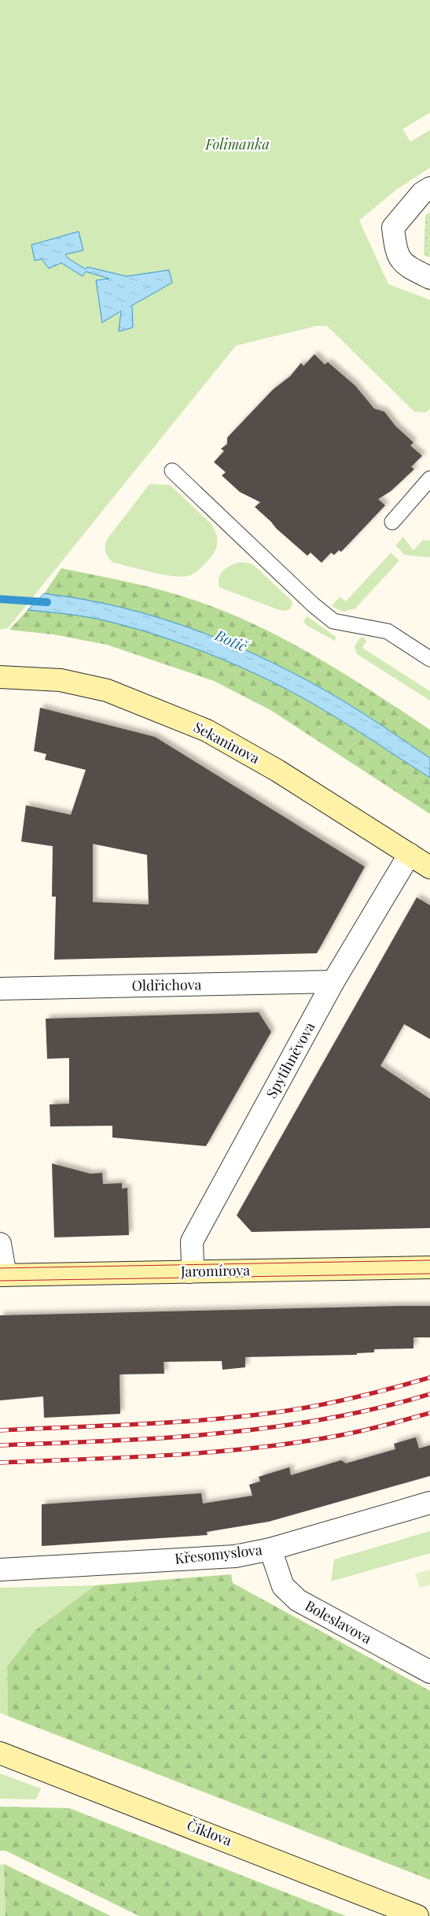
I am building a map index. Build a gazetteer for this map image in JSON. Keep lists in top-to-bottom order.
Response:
{
  "streets": {
    "main road": ["Sekaninova", "Jaromírova", "Čiklova"],
    "street": [
      "Oldřichova",
      "Spytihněvova",
      "Křesomyslova",
      "Boleslavova"
    ]
  },
  "crossings": [
    ["Sekaninova", "Spytihněvova"],
    ["Oldřichova", "Spytihněvova"],
    ["Spytihněvova", "Jaromírova"],
    ["Křesomyslova", "Boleslavova"]
  ],
  "water": ["Botič"],
  "parks": ["Folimanka"]
}
